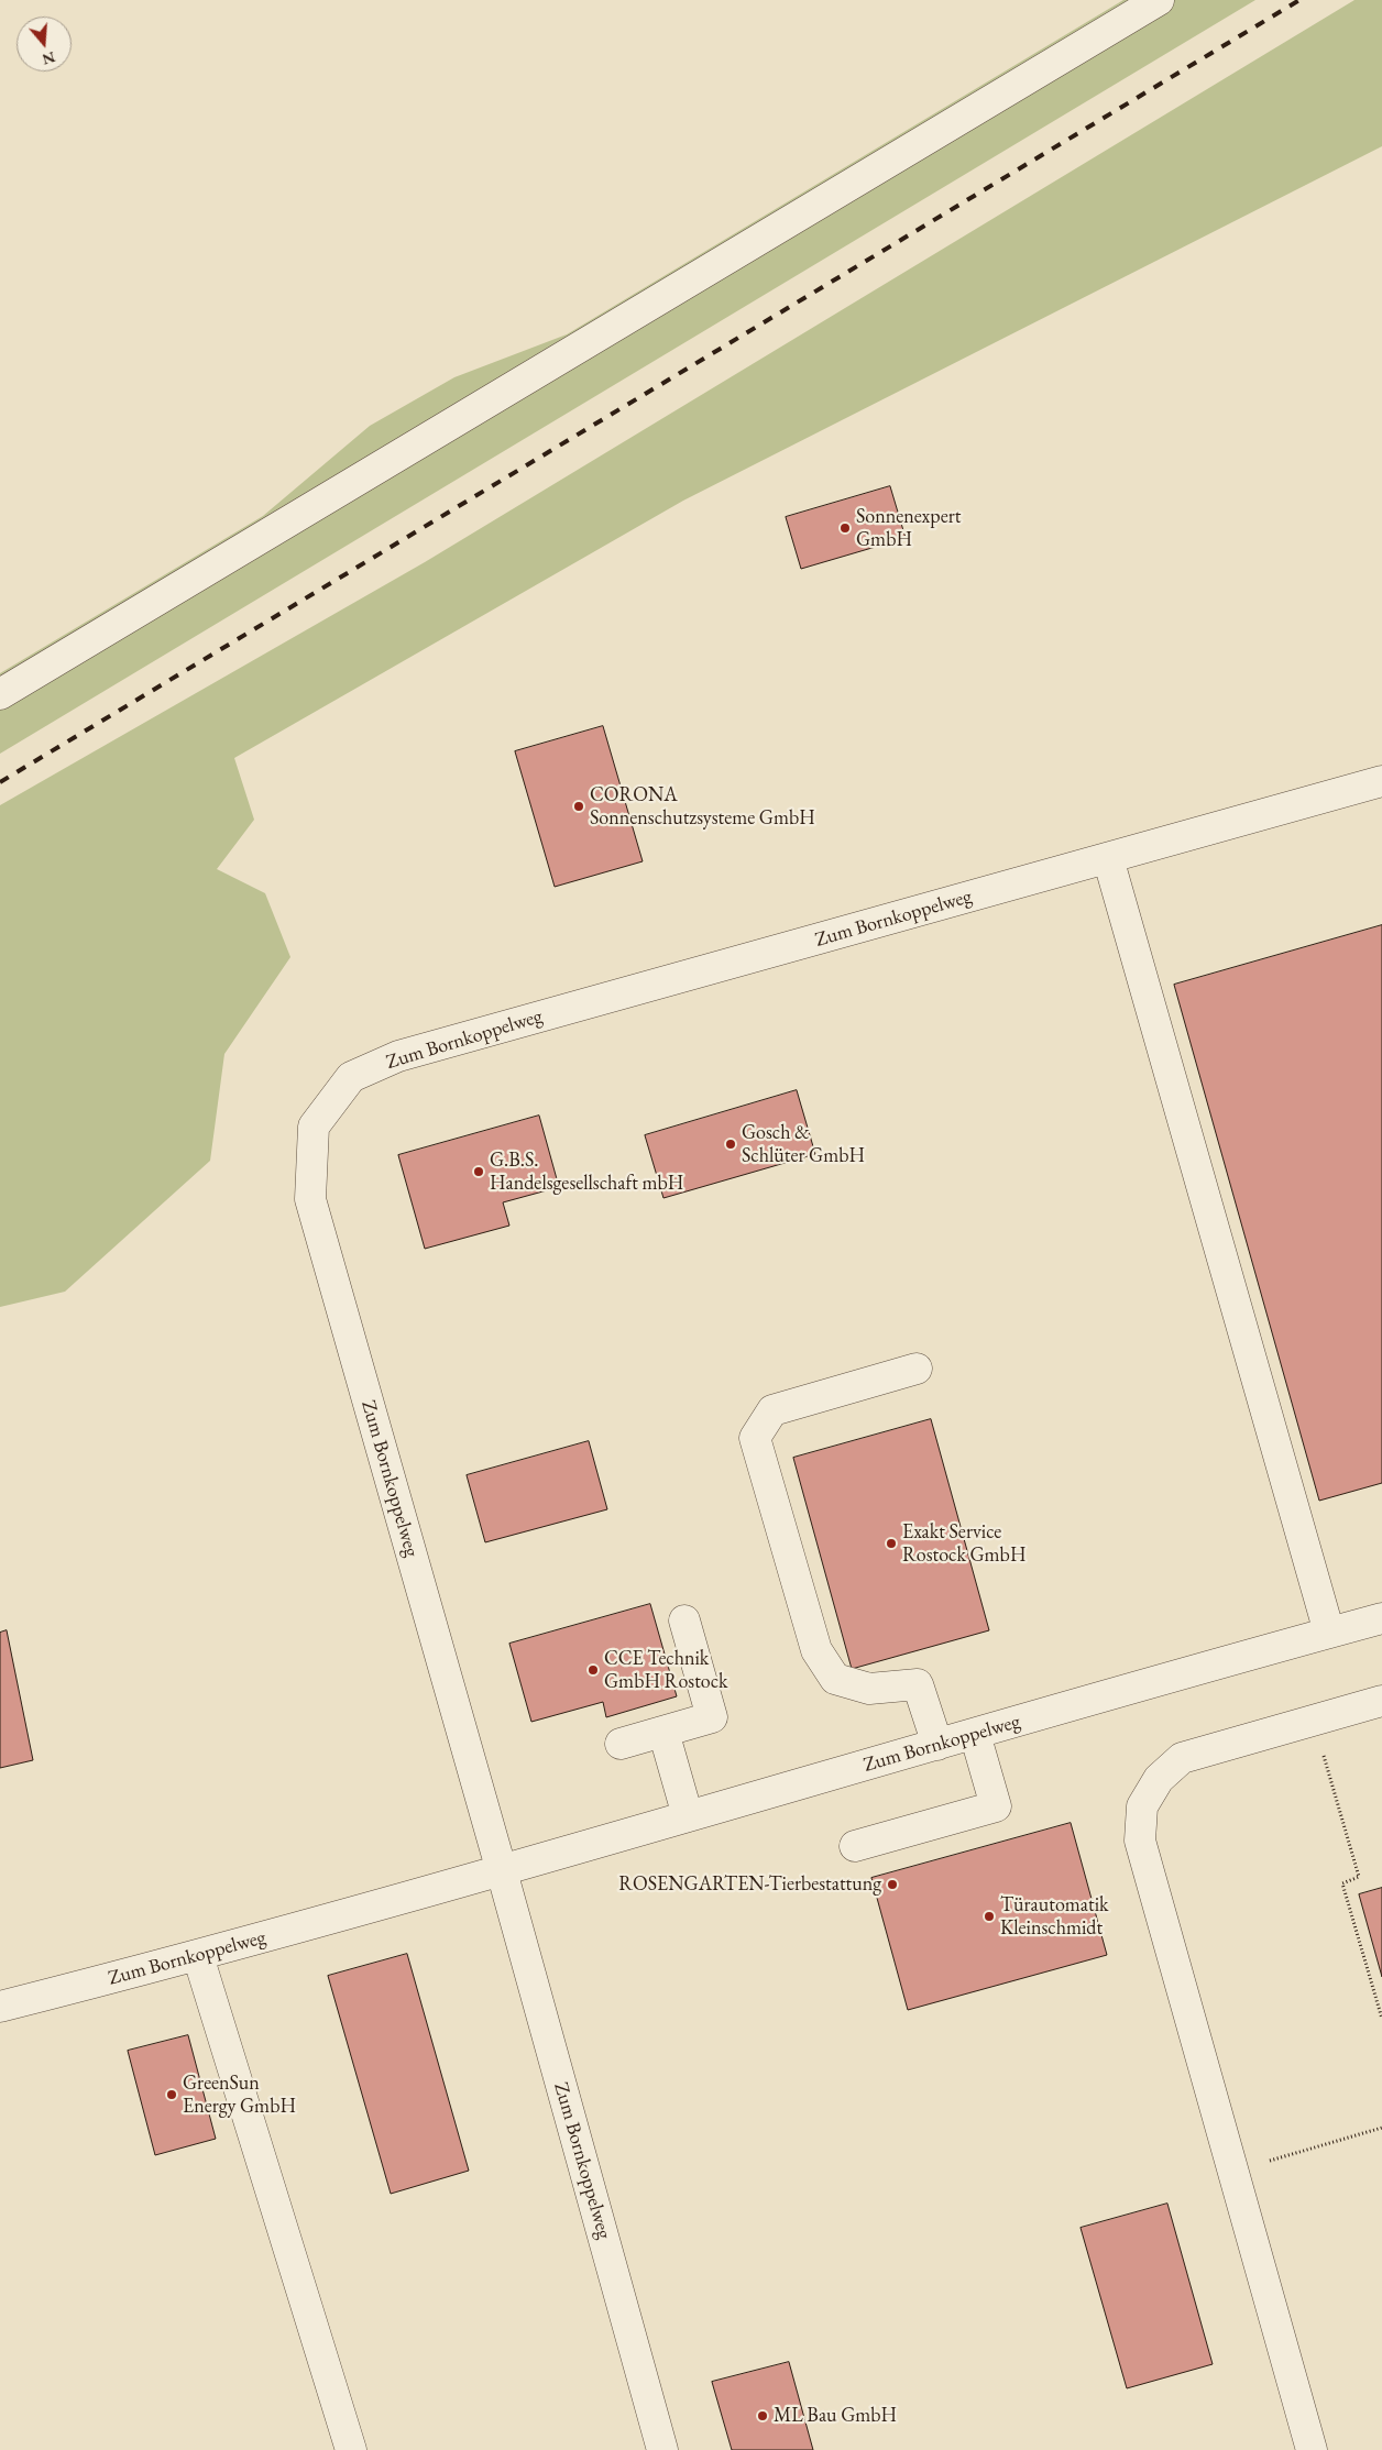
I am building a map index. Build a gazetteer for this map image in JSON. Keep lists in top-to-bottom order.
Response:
{
  "streets": {
    "street": ["Zum Bornkoppelweg"]
  },
  "places": [
    "Sonnenexpert GmbH",
    "CORONA Sonnenschutzsysteme GmbH",
    "Gosch & Schlüter GmbH",
    "G.B.S. Handelsgesellschaft mbH",
    "Exakt Service Rostock GmbH",
    "CCE Technik GmbH Rostock",
    "ROSENGARTEN-Tierbestattung",
    "Türautomatik Kleinschmidt",
    "GreenSun Energy GmbH",
    "ML Bau GmbH"
  ],
  "north": "bottom"
}
